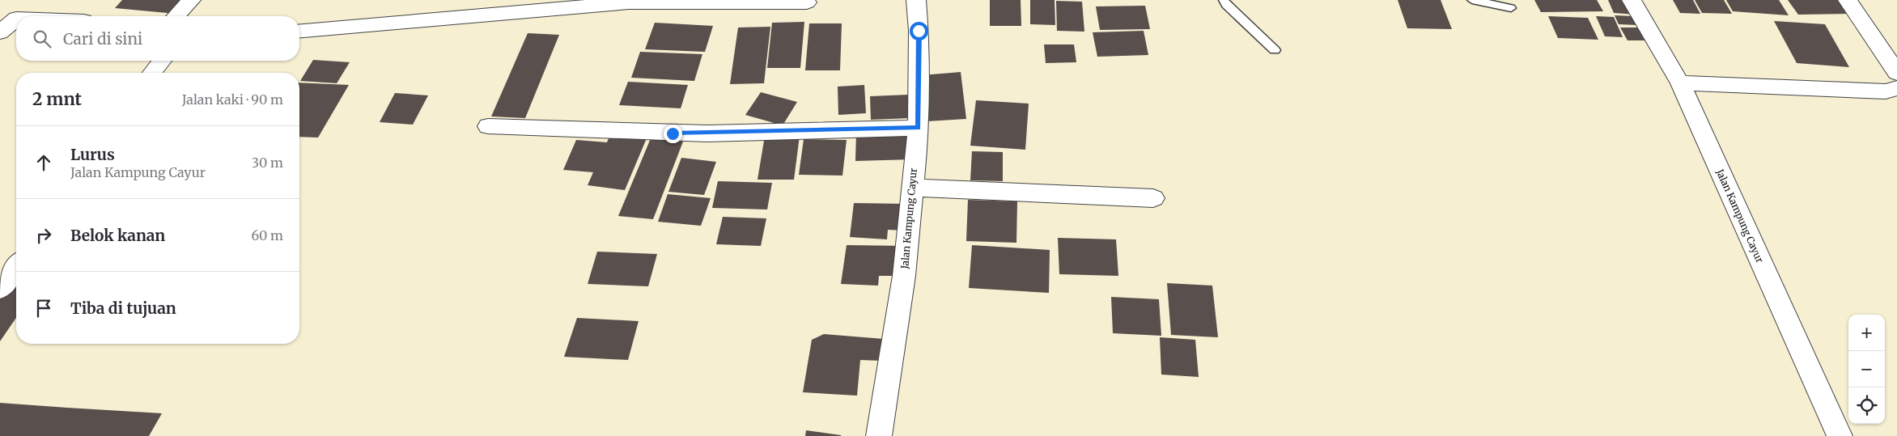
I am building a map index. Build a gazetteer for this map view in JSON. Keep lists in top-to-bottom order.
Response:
{
  "streets": {
    "street": ["Jalan Kampung Cayur"]
  },
  "page": {
    "search": "Cari di sini",
    "heading": ["2 mnt", "Jalan kaki · 90 m"],
    "list": [
      ["Lurus", "Jalan Kampung Cayur", "30 m"],
      ["Belok kanan", "60 m"],
      "Tiba di tujuan"
    ],
    "map_buttons": ["+", "−"]
  }
}
